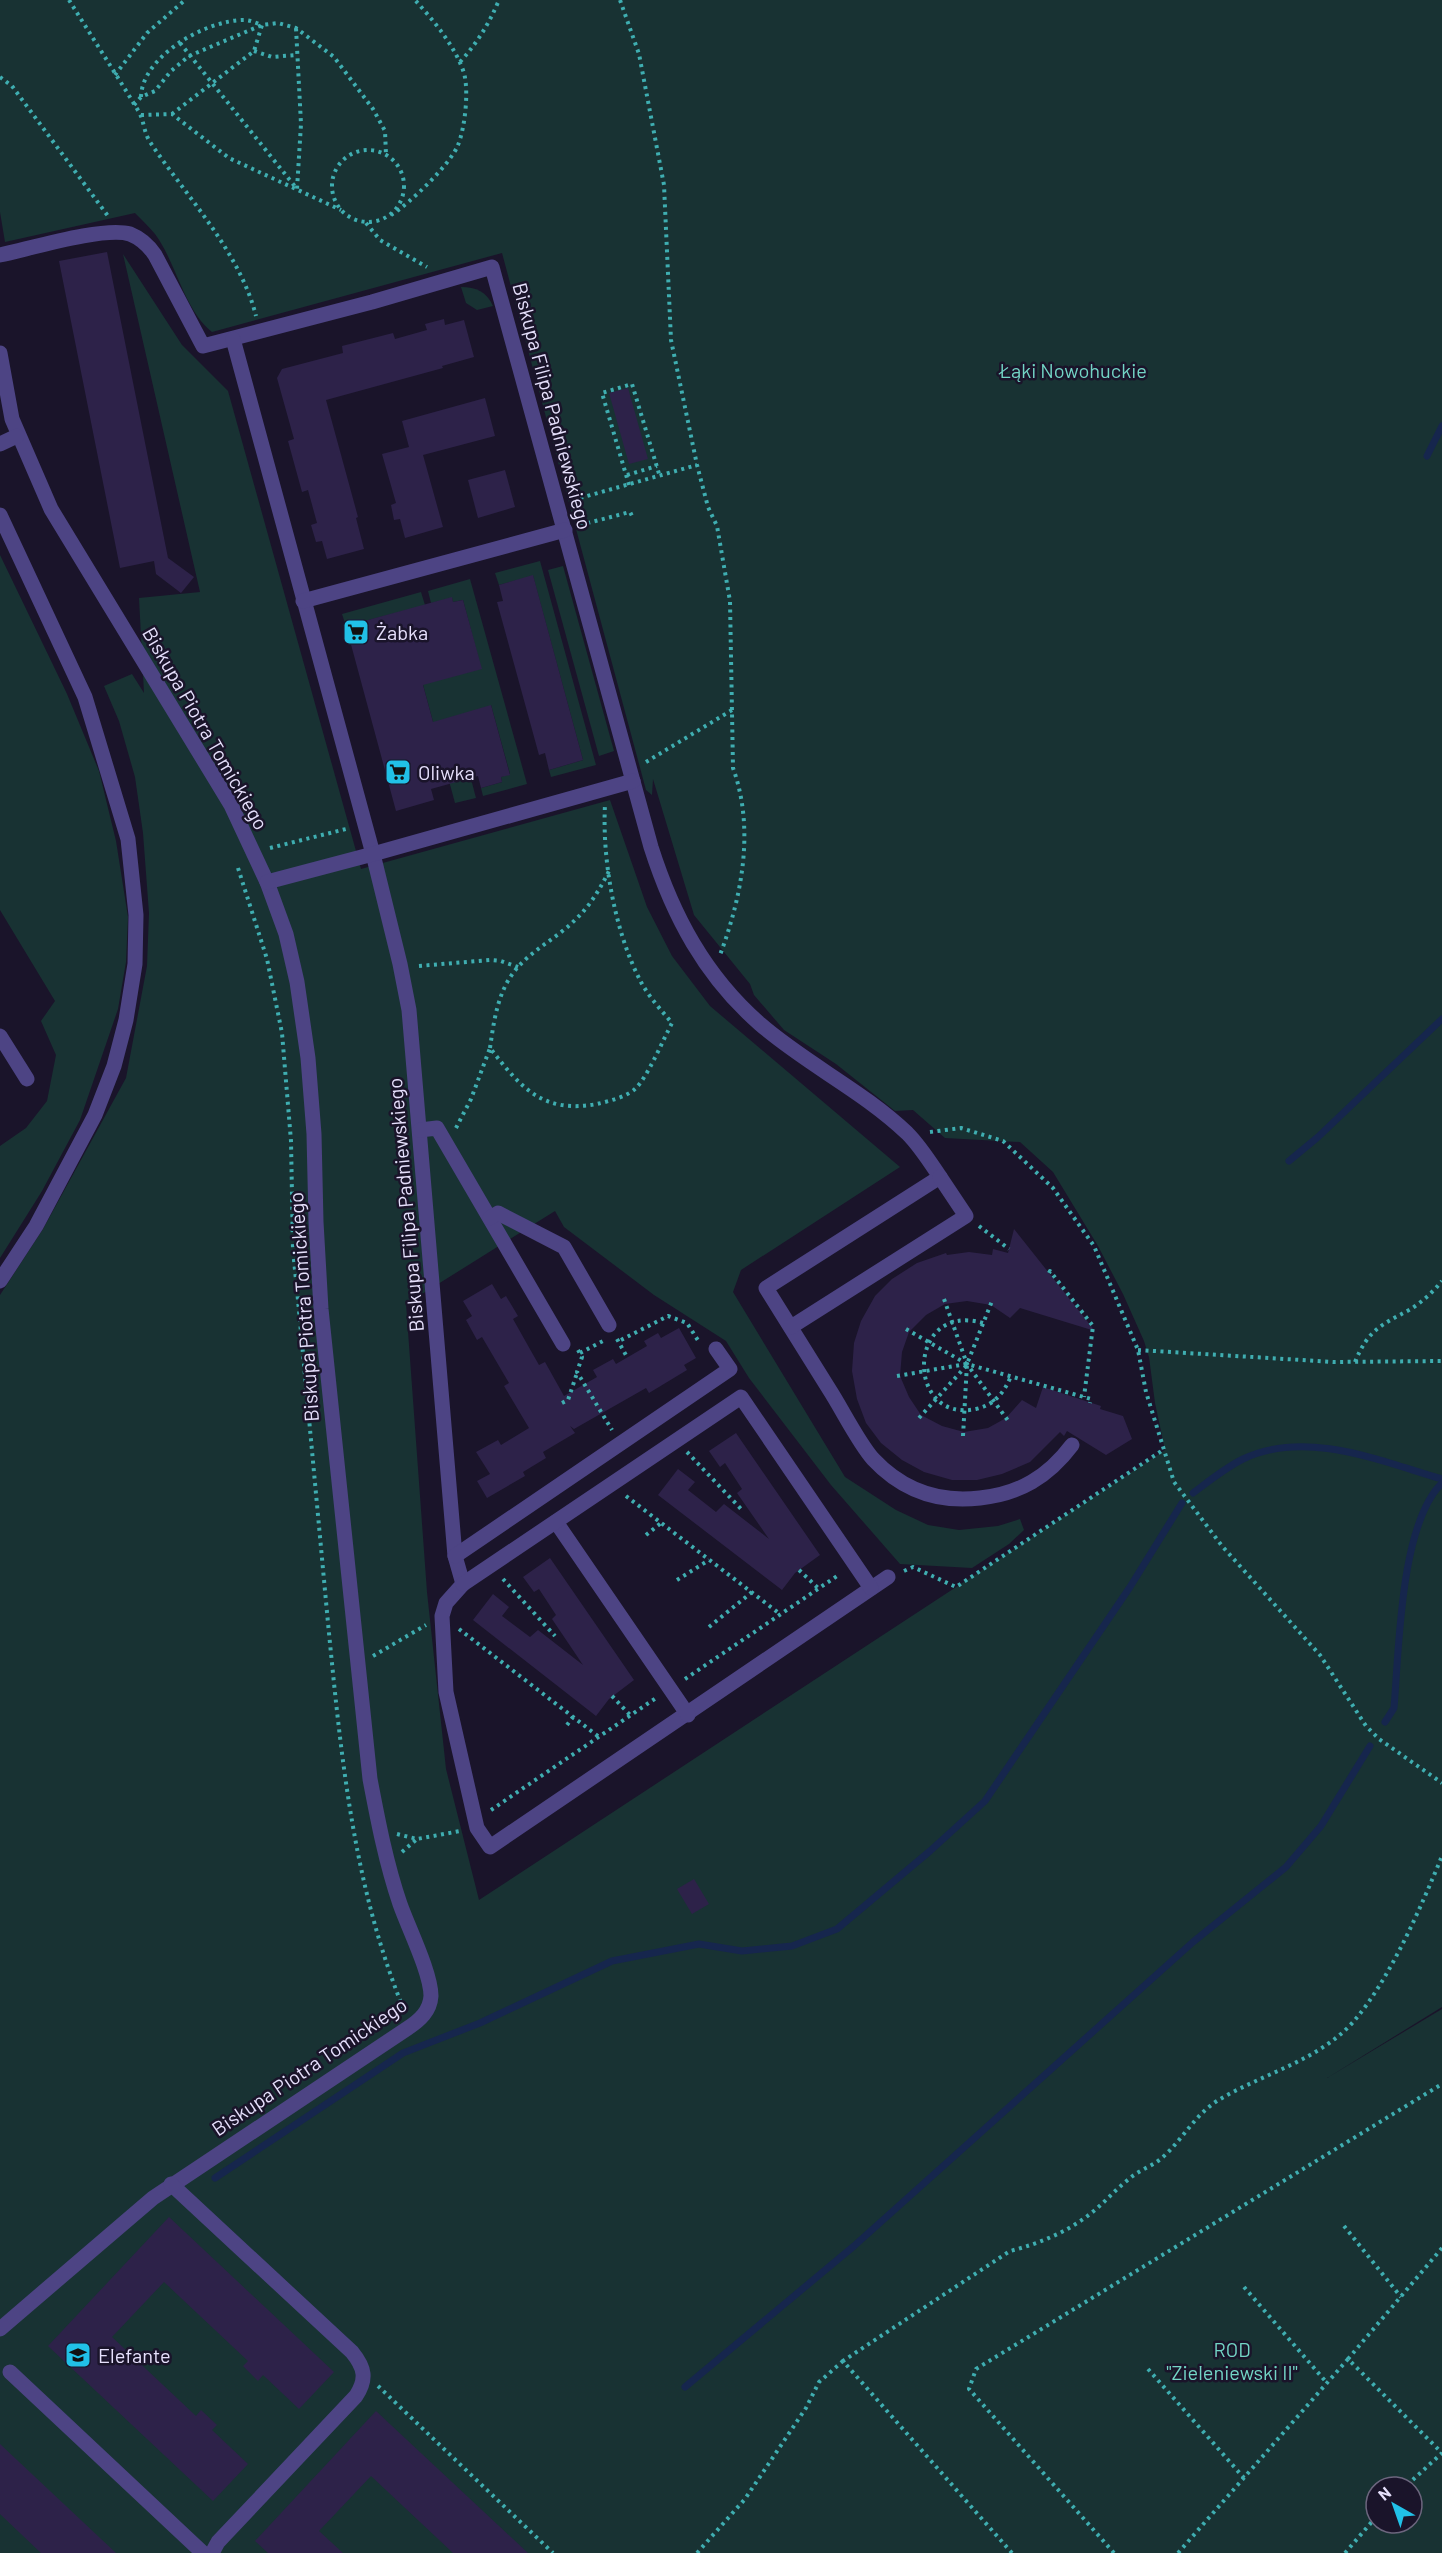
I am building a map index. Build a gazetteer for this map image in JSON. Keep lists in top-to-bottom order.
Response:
{
  "streets": {
    "street": ["Biskupa Filipa Padniewskiego", "Biskupa Piotra Tomickiego"]
  },
  "parks": ["Łąki Nowohuckie", "ROD \"Zieleniewski II\""],
  "places": {
    "supermarket": ["Żabka", "Oliwka"],
    "school or university": ["Elefante"]
  },
  "north": "top left"
}
